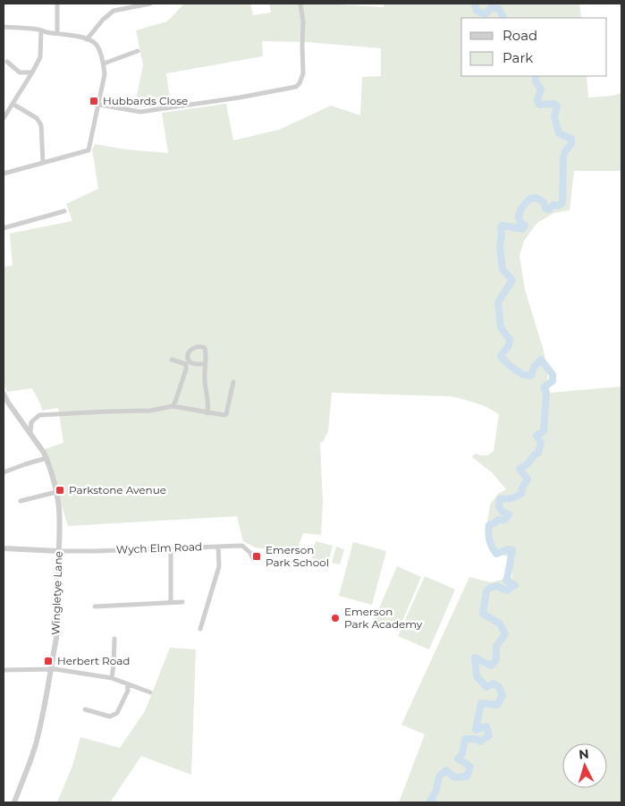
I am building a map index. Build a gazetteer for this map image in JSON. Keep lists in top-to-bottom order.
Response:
{
  "streets": {
    "street": ["Wych Elm Road", "Wingletye Lane"]
  },
  "crossings": [
    ["Wych Elm Road", "Wingletye Lane"]
  ],
  "places": {
    "transit": [
      "Hubbards Close",
      "Parkstone Avenue",
      "Emerson Park School",
      "Herbert Road"
    ],
    "other": ["Emerson Park Academy"]
  },
  "legend": ["Road", "Park"],
  "north": "top"
}
